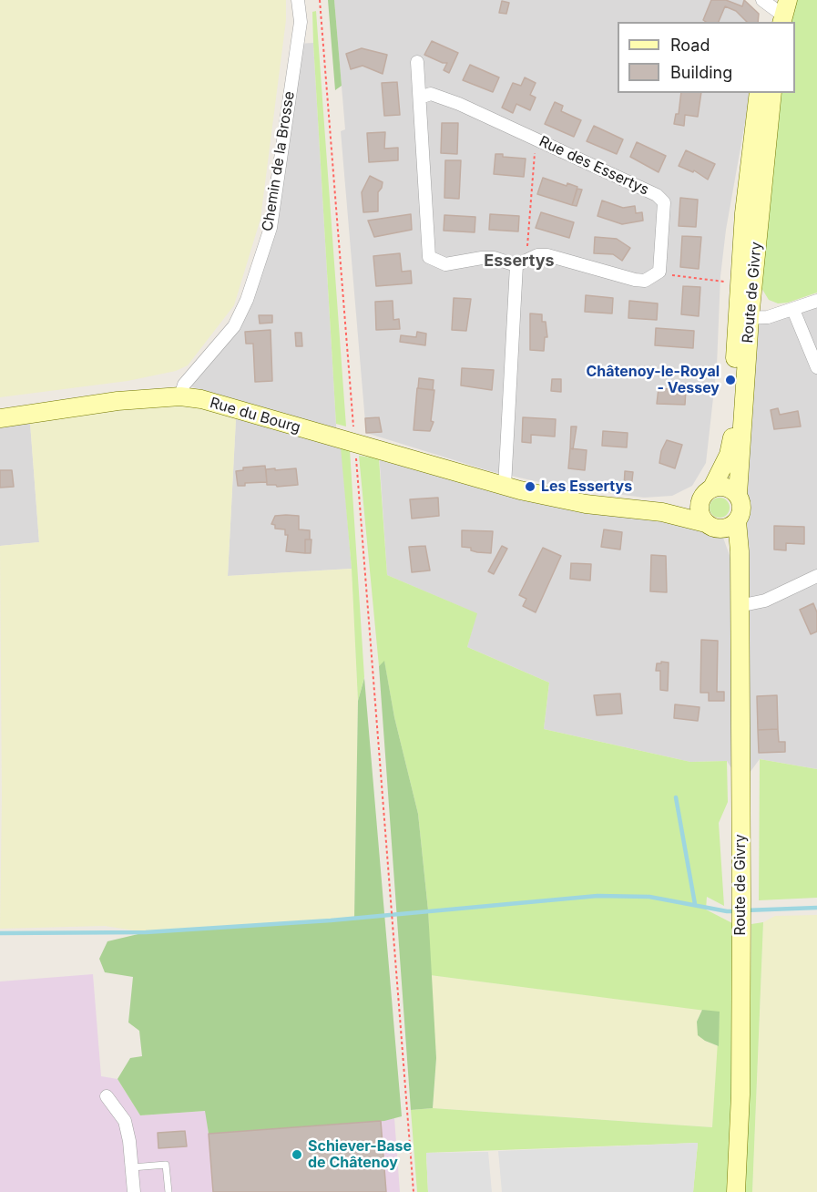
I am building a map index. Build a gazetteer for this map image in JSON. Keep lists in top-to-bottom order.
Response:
{
  "streets": {
    "main road": ["Route de Givry", "Rue du Bourg"],
    "street": ["Chemin de la Brosse", "Rue des Essertys"]
  },
  "crossings": [
    ["Chemin de la Brosse", "Rue du Bourg"],
    ["Route de Givry", "Rue du Bourg"]
  ],
  "districts": ["Essertys"],
  "places": ["Châtenoy-le-Royal - Vessey", "Les Essertys", "Schiever-Base de Châtenoy"],
  "legend": ["Road", "Building"]
}
